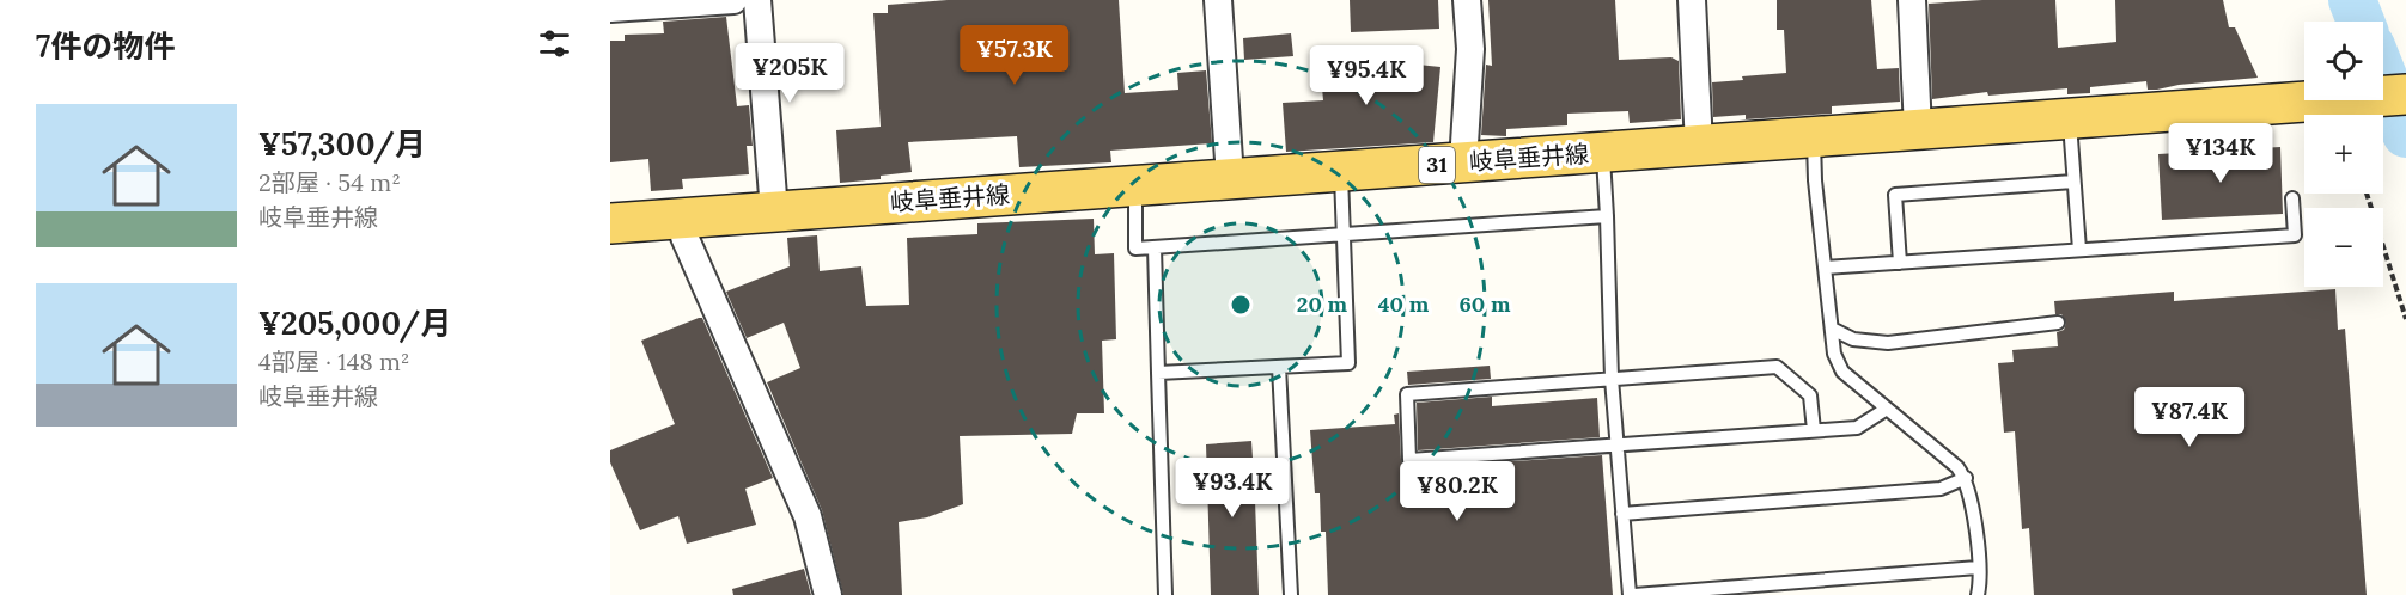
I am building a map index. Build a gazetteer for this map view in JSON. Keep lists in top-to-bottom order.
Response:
{
  "streets": {
    "main road": ["岐阜垂井線", "31"]
  },
  "page": {
    "heading": "7件の物件",
    "map_buttons": ["+", "−"],
    "price": [
      "¥57.3K",
      "¥205K",
      "¥95.4K",
      "¥134K",
      "¥87.4K",
      "¥93.4K",
      "¥80.2K"
    ],
    "list": [
      {
        "name": "¥57,300/月",
        "note": "2部屋 · 54 m² · 岐阜垂井線"
      },
      {
        "name": "¥205,000/月",
        "note": "4部屋 · 148 m² · 岐阜垂井線"
      }
    ]
  },
  "rings": ["20 m", "40 m", "60 m"]
}
